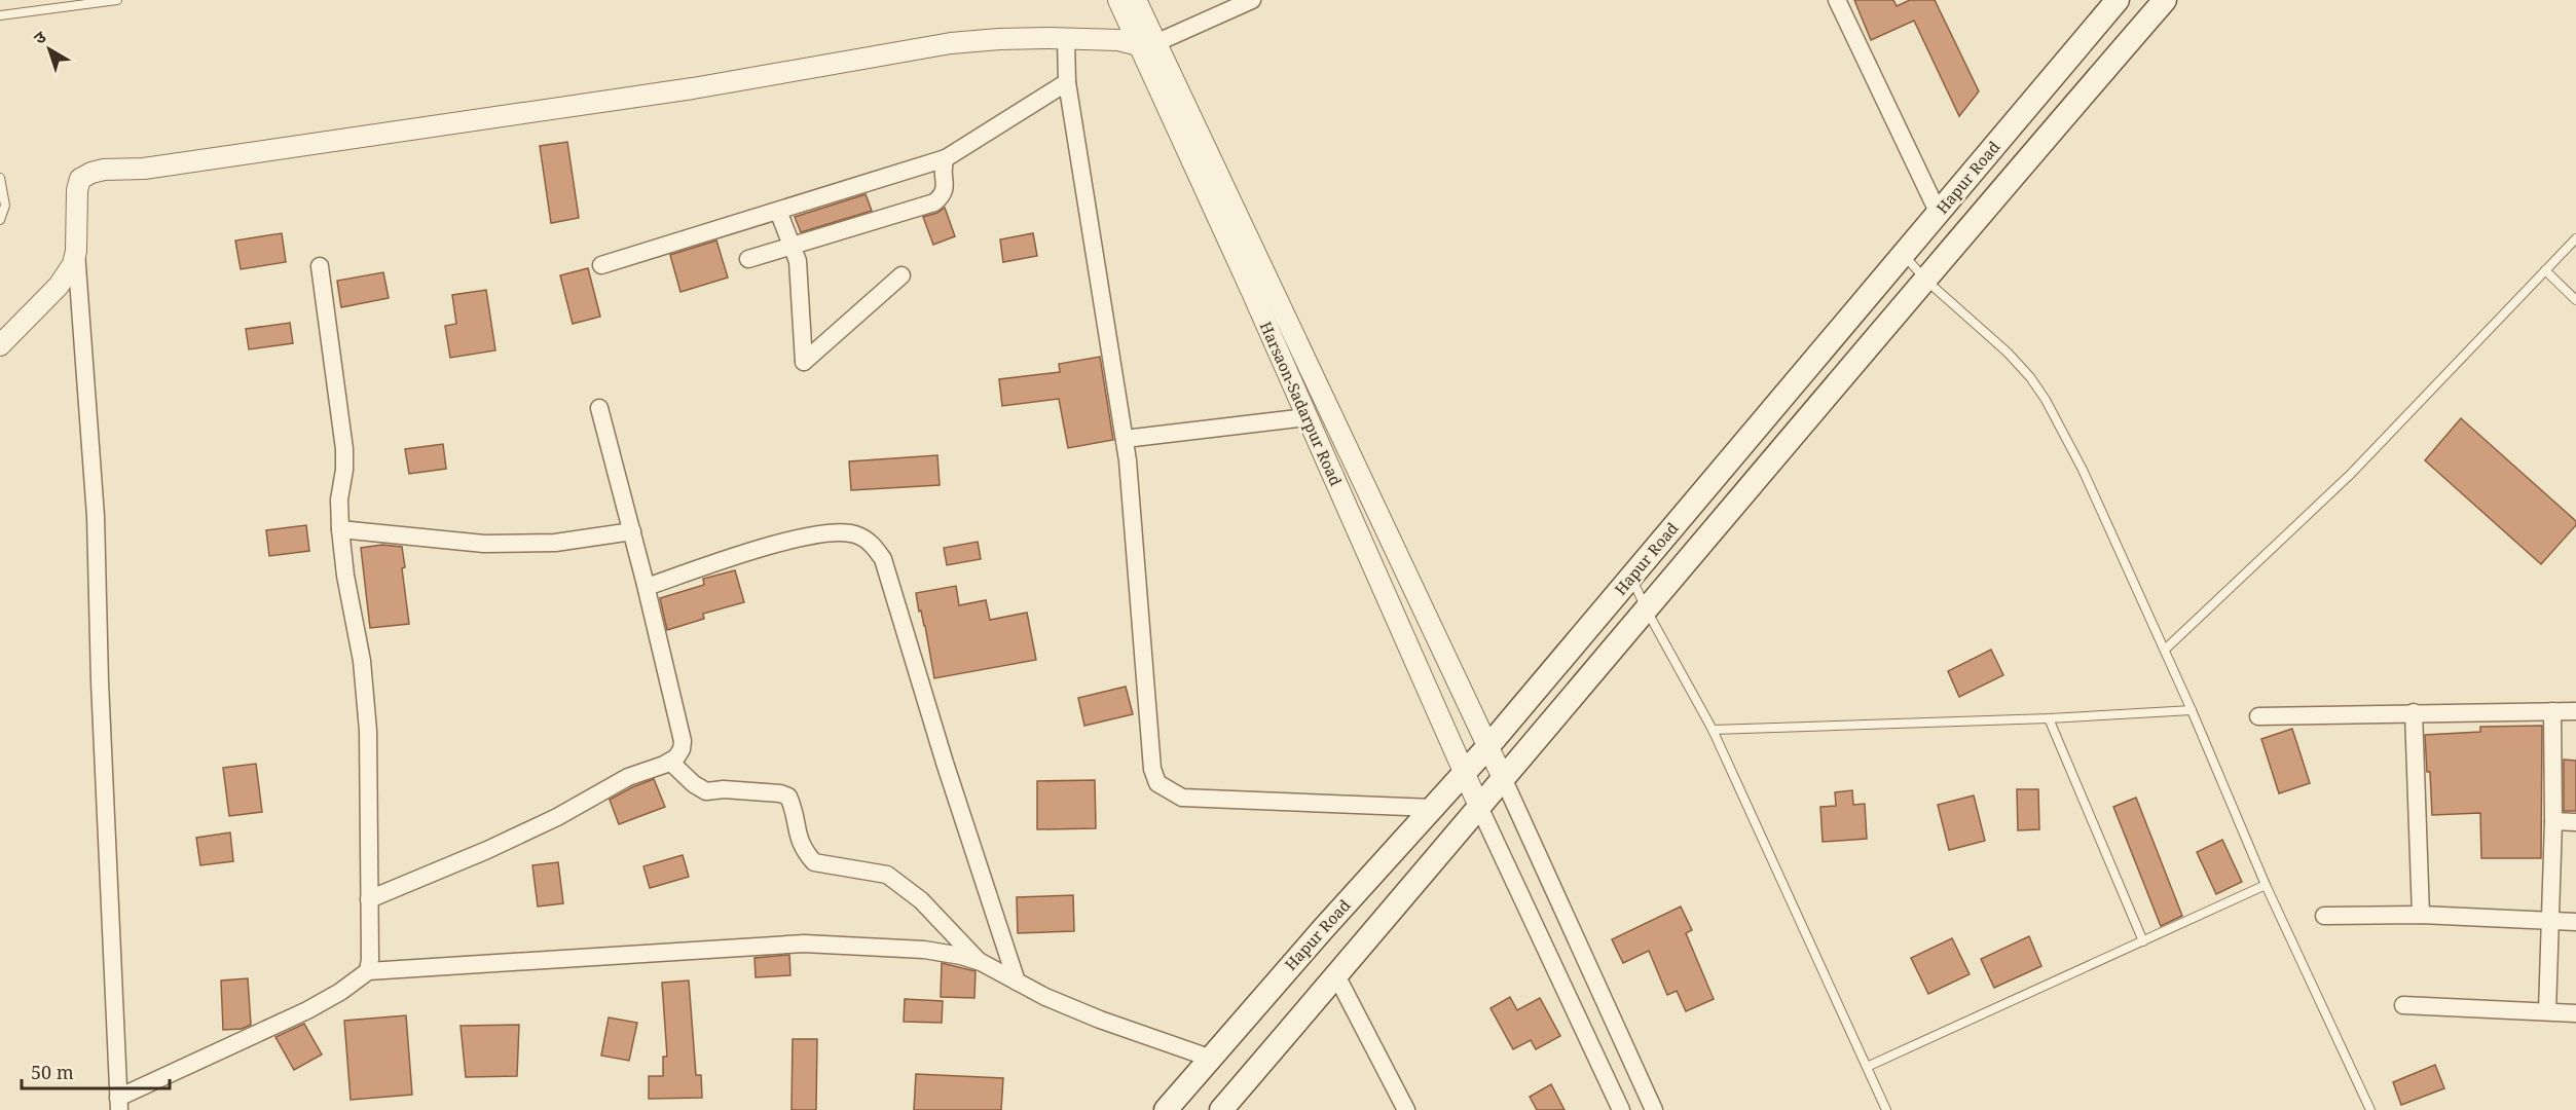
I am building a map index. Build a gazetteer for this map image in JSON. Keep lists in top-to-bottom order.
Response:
{
  "streets": {
    "main road": ["Hapur Road"],
    "street": ["Harsaon-Sadarpur Road"]
  },
  "crossings": [
    ["Hapur Road", "Harsaon-Sadarpur Road"]
  ],
  "scale_bar": "50 m",
  "north": "top left"
}
